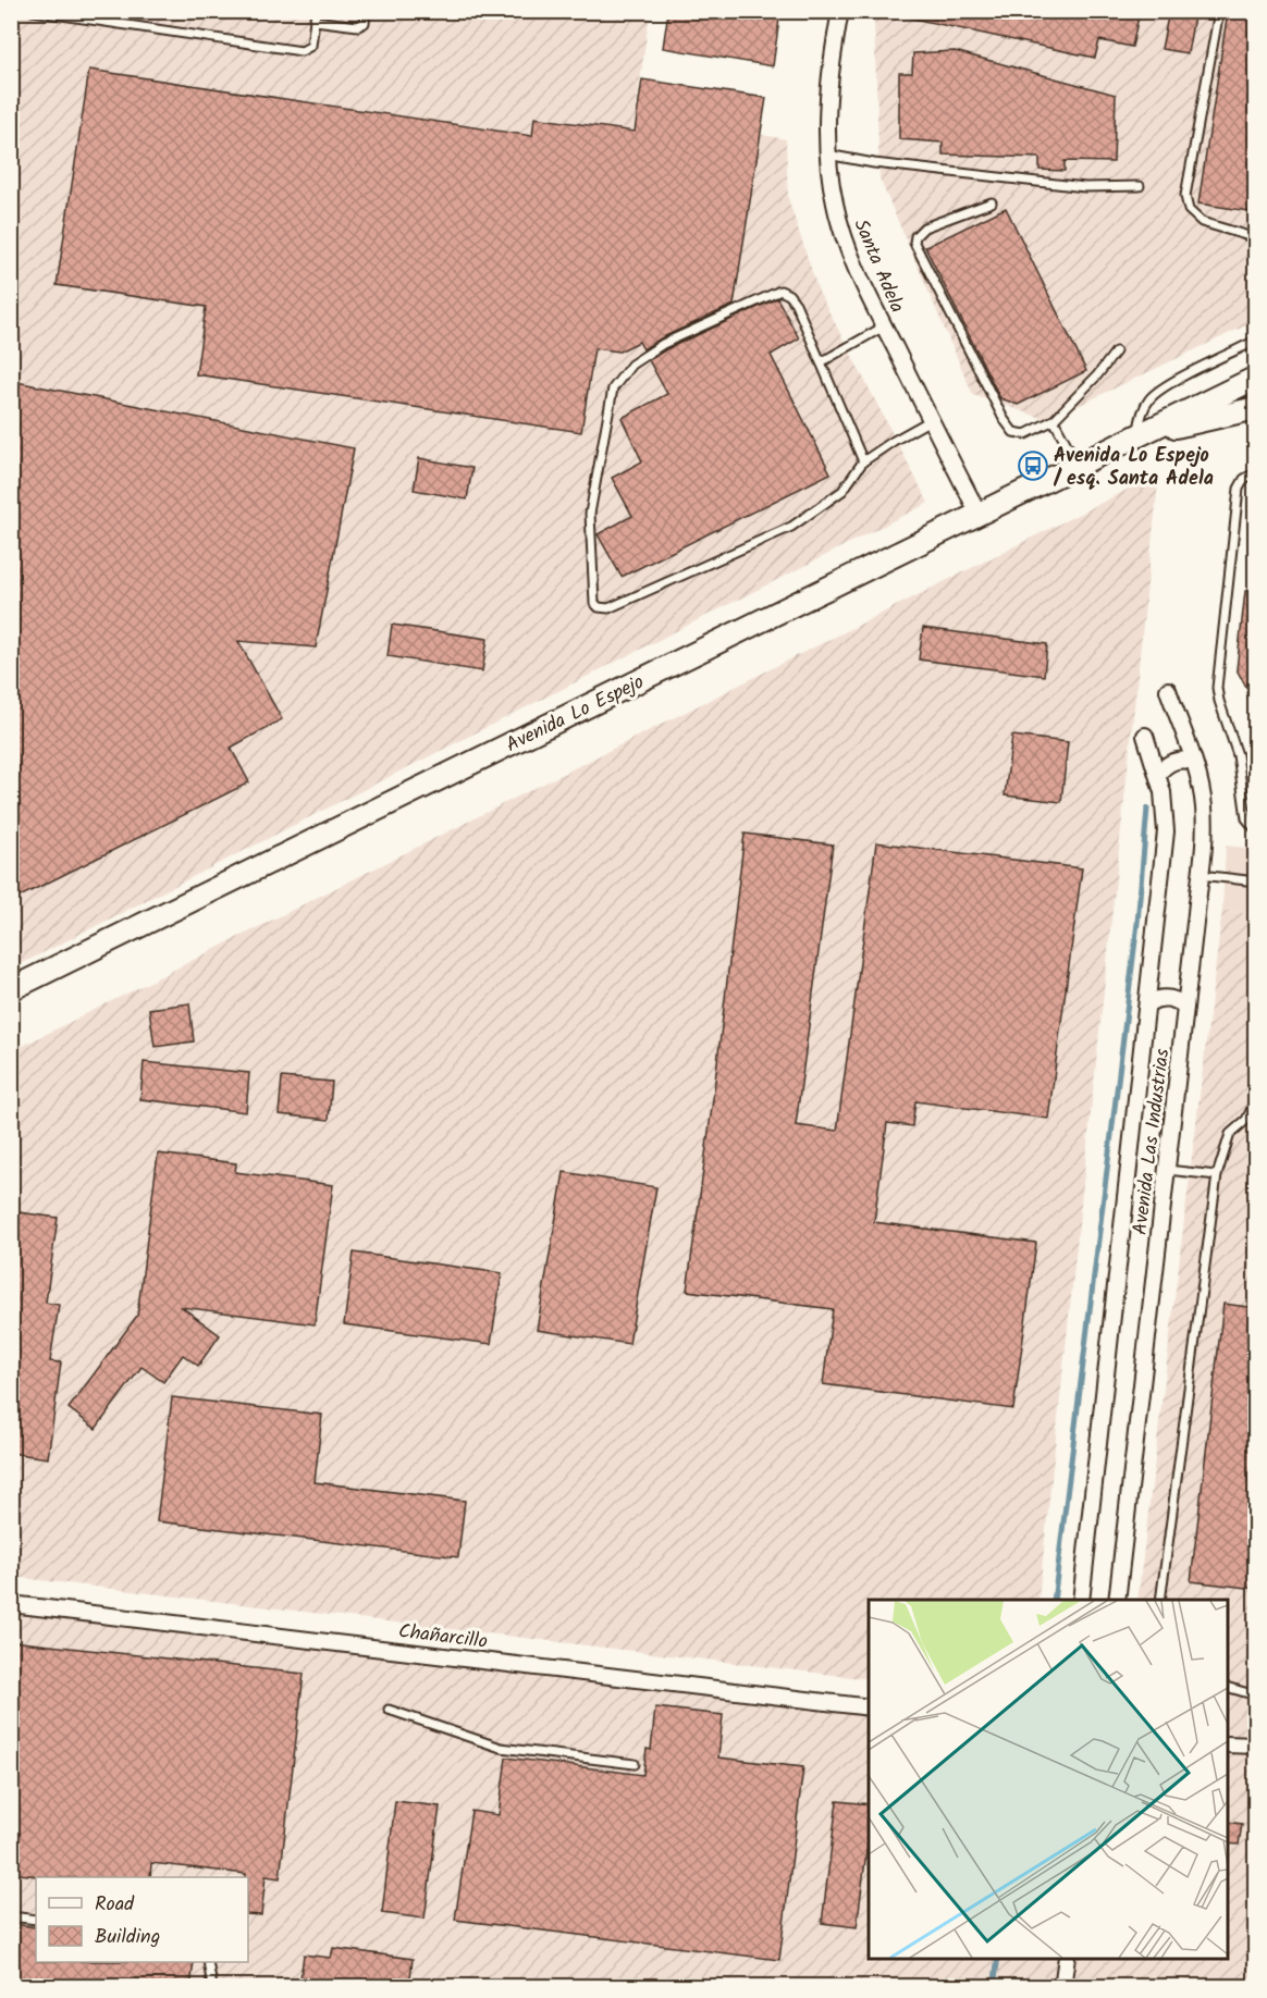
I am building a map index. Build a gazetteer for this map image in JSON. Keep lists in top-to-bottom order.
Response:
{
  "streets": {
    "main road": ["Avenida Lo Espejo"],
    "street": ["Santa Adela", "Avenida Las Industrias", "Chañarcillo"]
  },
  "crossings": [
    ["Santa Adela", "Avenida Lo Espejo"]
  ],
  "places": {
    "bus stop": ["Avenida Lo Espejo / esq. Santa Adela"]
  },
  "legend": ["Road", "Building"]
}
